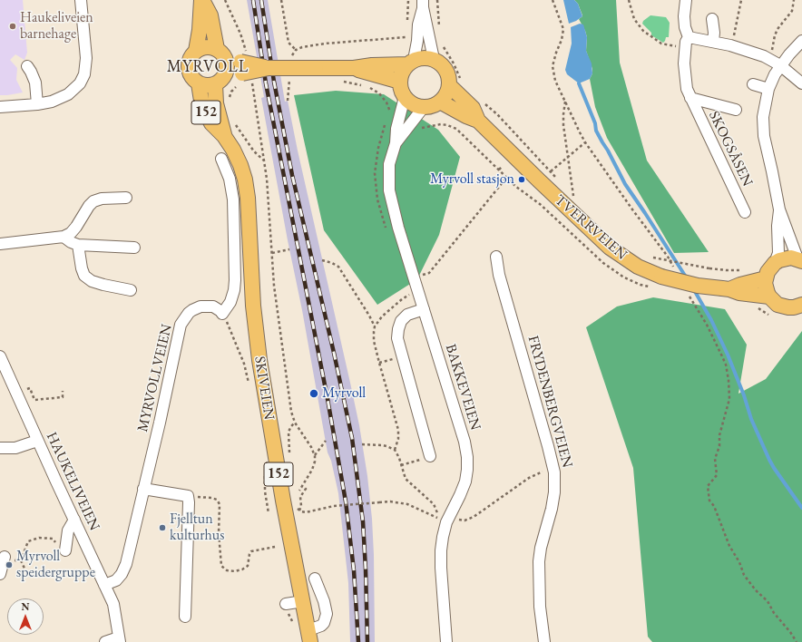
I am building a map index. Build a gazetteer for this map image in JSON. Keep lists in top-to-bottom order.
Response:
{
  "streets": {
    "main road": ["152", "TVERRVEIEN", "SKIVEIEN"],
    "street": [
      "SKOGSÅSEN",
      "MYRVOLLVEIEN",
      "BAKKEVEIEN",
      "FRYDENBERGVEIEN",
      "HAUKELIVEIEN"
    ]
  },
  "crossings": [
    ["152", "SKIVEIEN"],
    ["TVERRVEIEN", "BAKKEVEIEN"],
    ["MYRVOLLVEIEN", "HAUKELIVEIEN"]
  ],
  "districts": ["MYRVOLL"],
  "places": [
    "Haukeliveien barnehage",
    "Myrvoll stasjon",
    "Myrvoll",
    "Fjelltun kulturhus",
    "Myrvoll speidergruppe"
  ],
  "north": "top"
}
